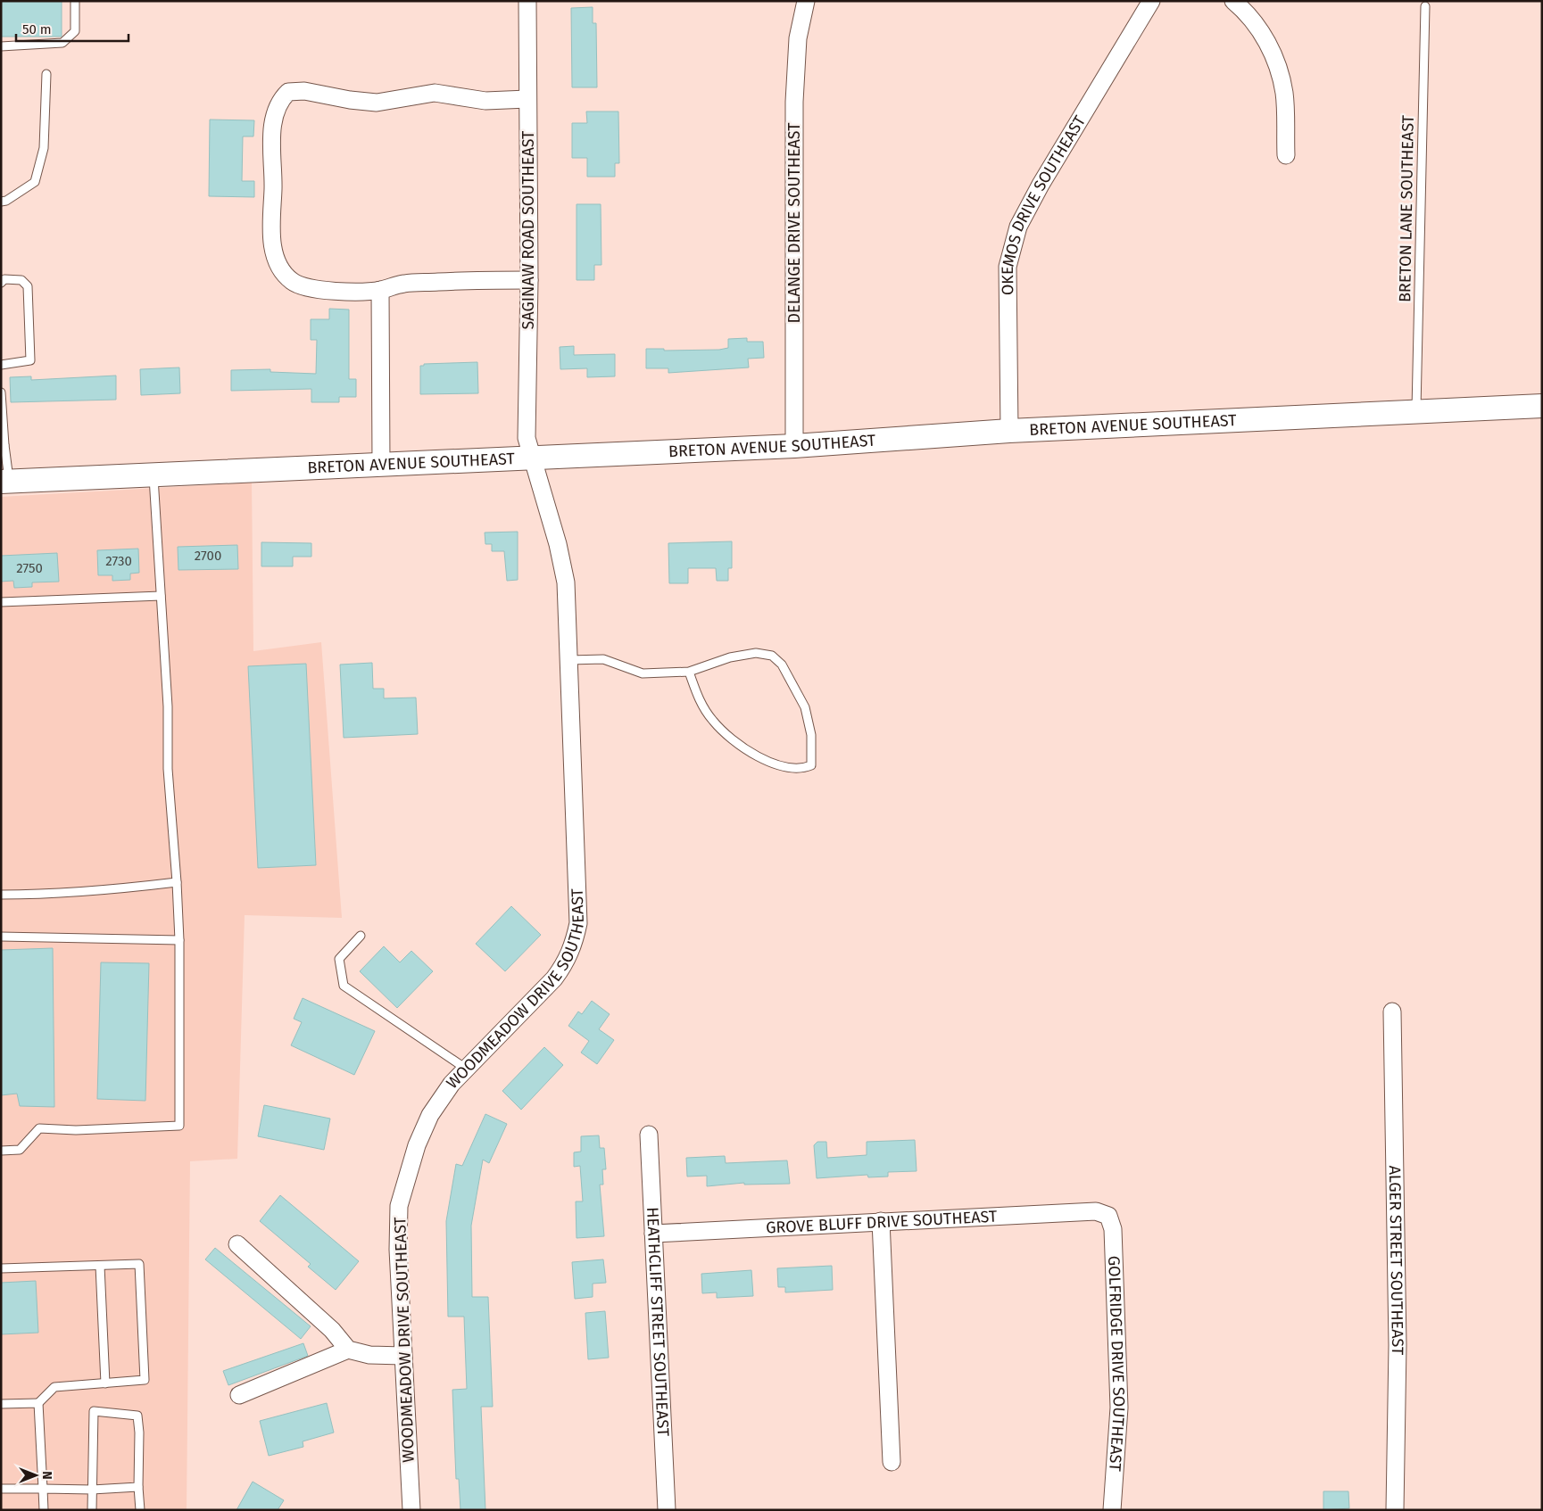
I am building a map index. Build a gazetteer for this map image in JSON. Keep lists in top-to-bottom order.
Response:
{
  "streets": {
    "main road": ["BRETON AVENUE SOUTHEAST"],
    "street": [
      "OKEMOS DRIVE SOUTHEAST",
      "DELANGE DRIVE SOUTHEAST",
      "SAGINAW ROAD SOUTHEAST",
      "WOODMEADOW DRIVE SOUTHEAST",
      "GROVE BLUFF DRIVE SOUTHEAST",
      "ALGER STREET SOUTHEAST",
      "HEATHCLIFF STREET SOUTHEAST",
      "GOLFRIDGE DRIVE SOUTHEAST"
    ],
    "lane": ["BRETON LANE SOUTHEAST"]
  },
  "crossings": [
    ["OKEMOS DRIVE SOUTHEAST", "BRETON AVENUE SOUTHEAST"],
    ["BRETON LANE SOUTHEAST", "BRETON AVENUE SOUTHEAST"],
    ["DELANGE DRIVE SOUTHEAST", "BRETON AVENUE SOUTHEAST"],
    ["SAGINAW ROAD SOUTHEAST", "BRETON AVENUE SOUTHEAST"],
    ["SAGINAW ROAD SOUTHEAST", "WOODMEADOW DRIVE SOUTHEAST"],
    ["BRETON AVENUE SOUTHEAST", "WOODMEADOW DRIVE SOUTHEAST"],
    ["GROVE BLUFF DRIVE SOUTHEAST", "HEATHCLIFF STREET SOUTHEAST"],
    ["GROVE BLUFF DRIVE SOUTHEAST", "GOLFRIDGE DRIVE SOUTHEAST"]
  ],
  "house_numbers": ["2700", "2730", "2750"],
  "scale_bar": "50 m",
  "north": "right"
}
